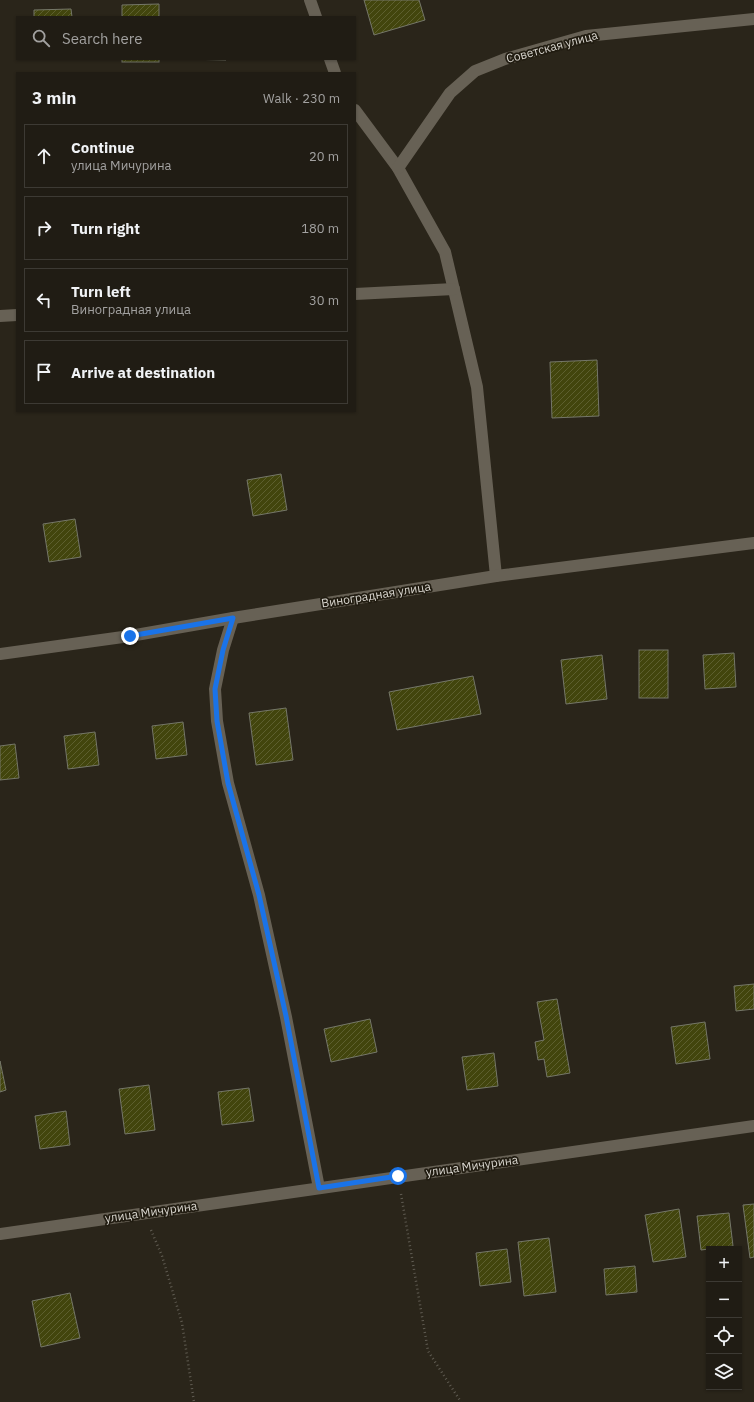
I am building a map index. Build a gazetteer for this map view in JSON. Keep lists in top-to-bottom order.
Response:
{
  "streets": {
    "street": ["Советская улица", "Виноградная улица", "улица Мичурина"]
  },
  "page": {
    "search": "Search here",
    "heading": ["3 min", "Walk · 230 m"],
    "list": [
      ["Continue", "улица Мичурина", "20 m"],
      ["Turn right", "180 m"],
      ["Turn left", "Виноградная улица", "30 m"],
      "Arrive at destination"
    ],
    "map_buttons": ["+", "−"]
  }
}
